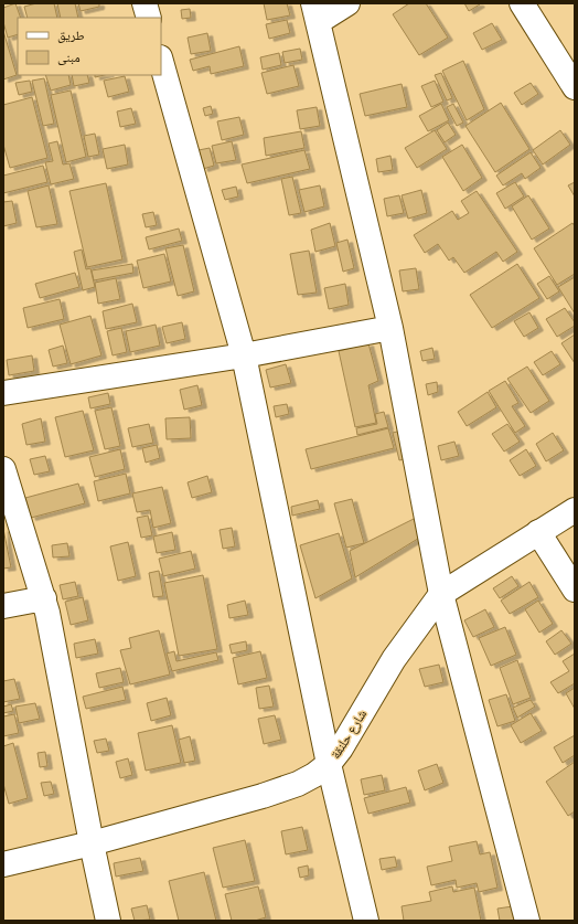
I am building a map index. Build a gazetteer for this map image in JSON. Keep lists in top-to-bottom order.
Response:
{
  "streets": {
    "street": ["شارع حلنقة"]
  },
  "legend": ["طريق", "مبنى"]
}
